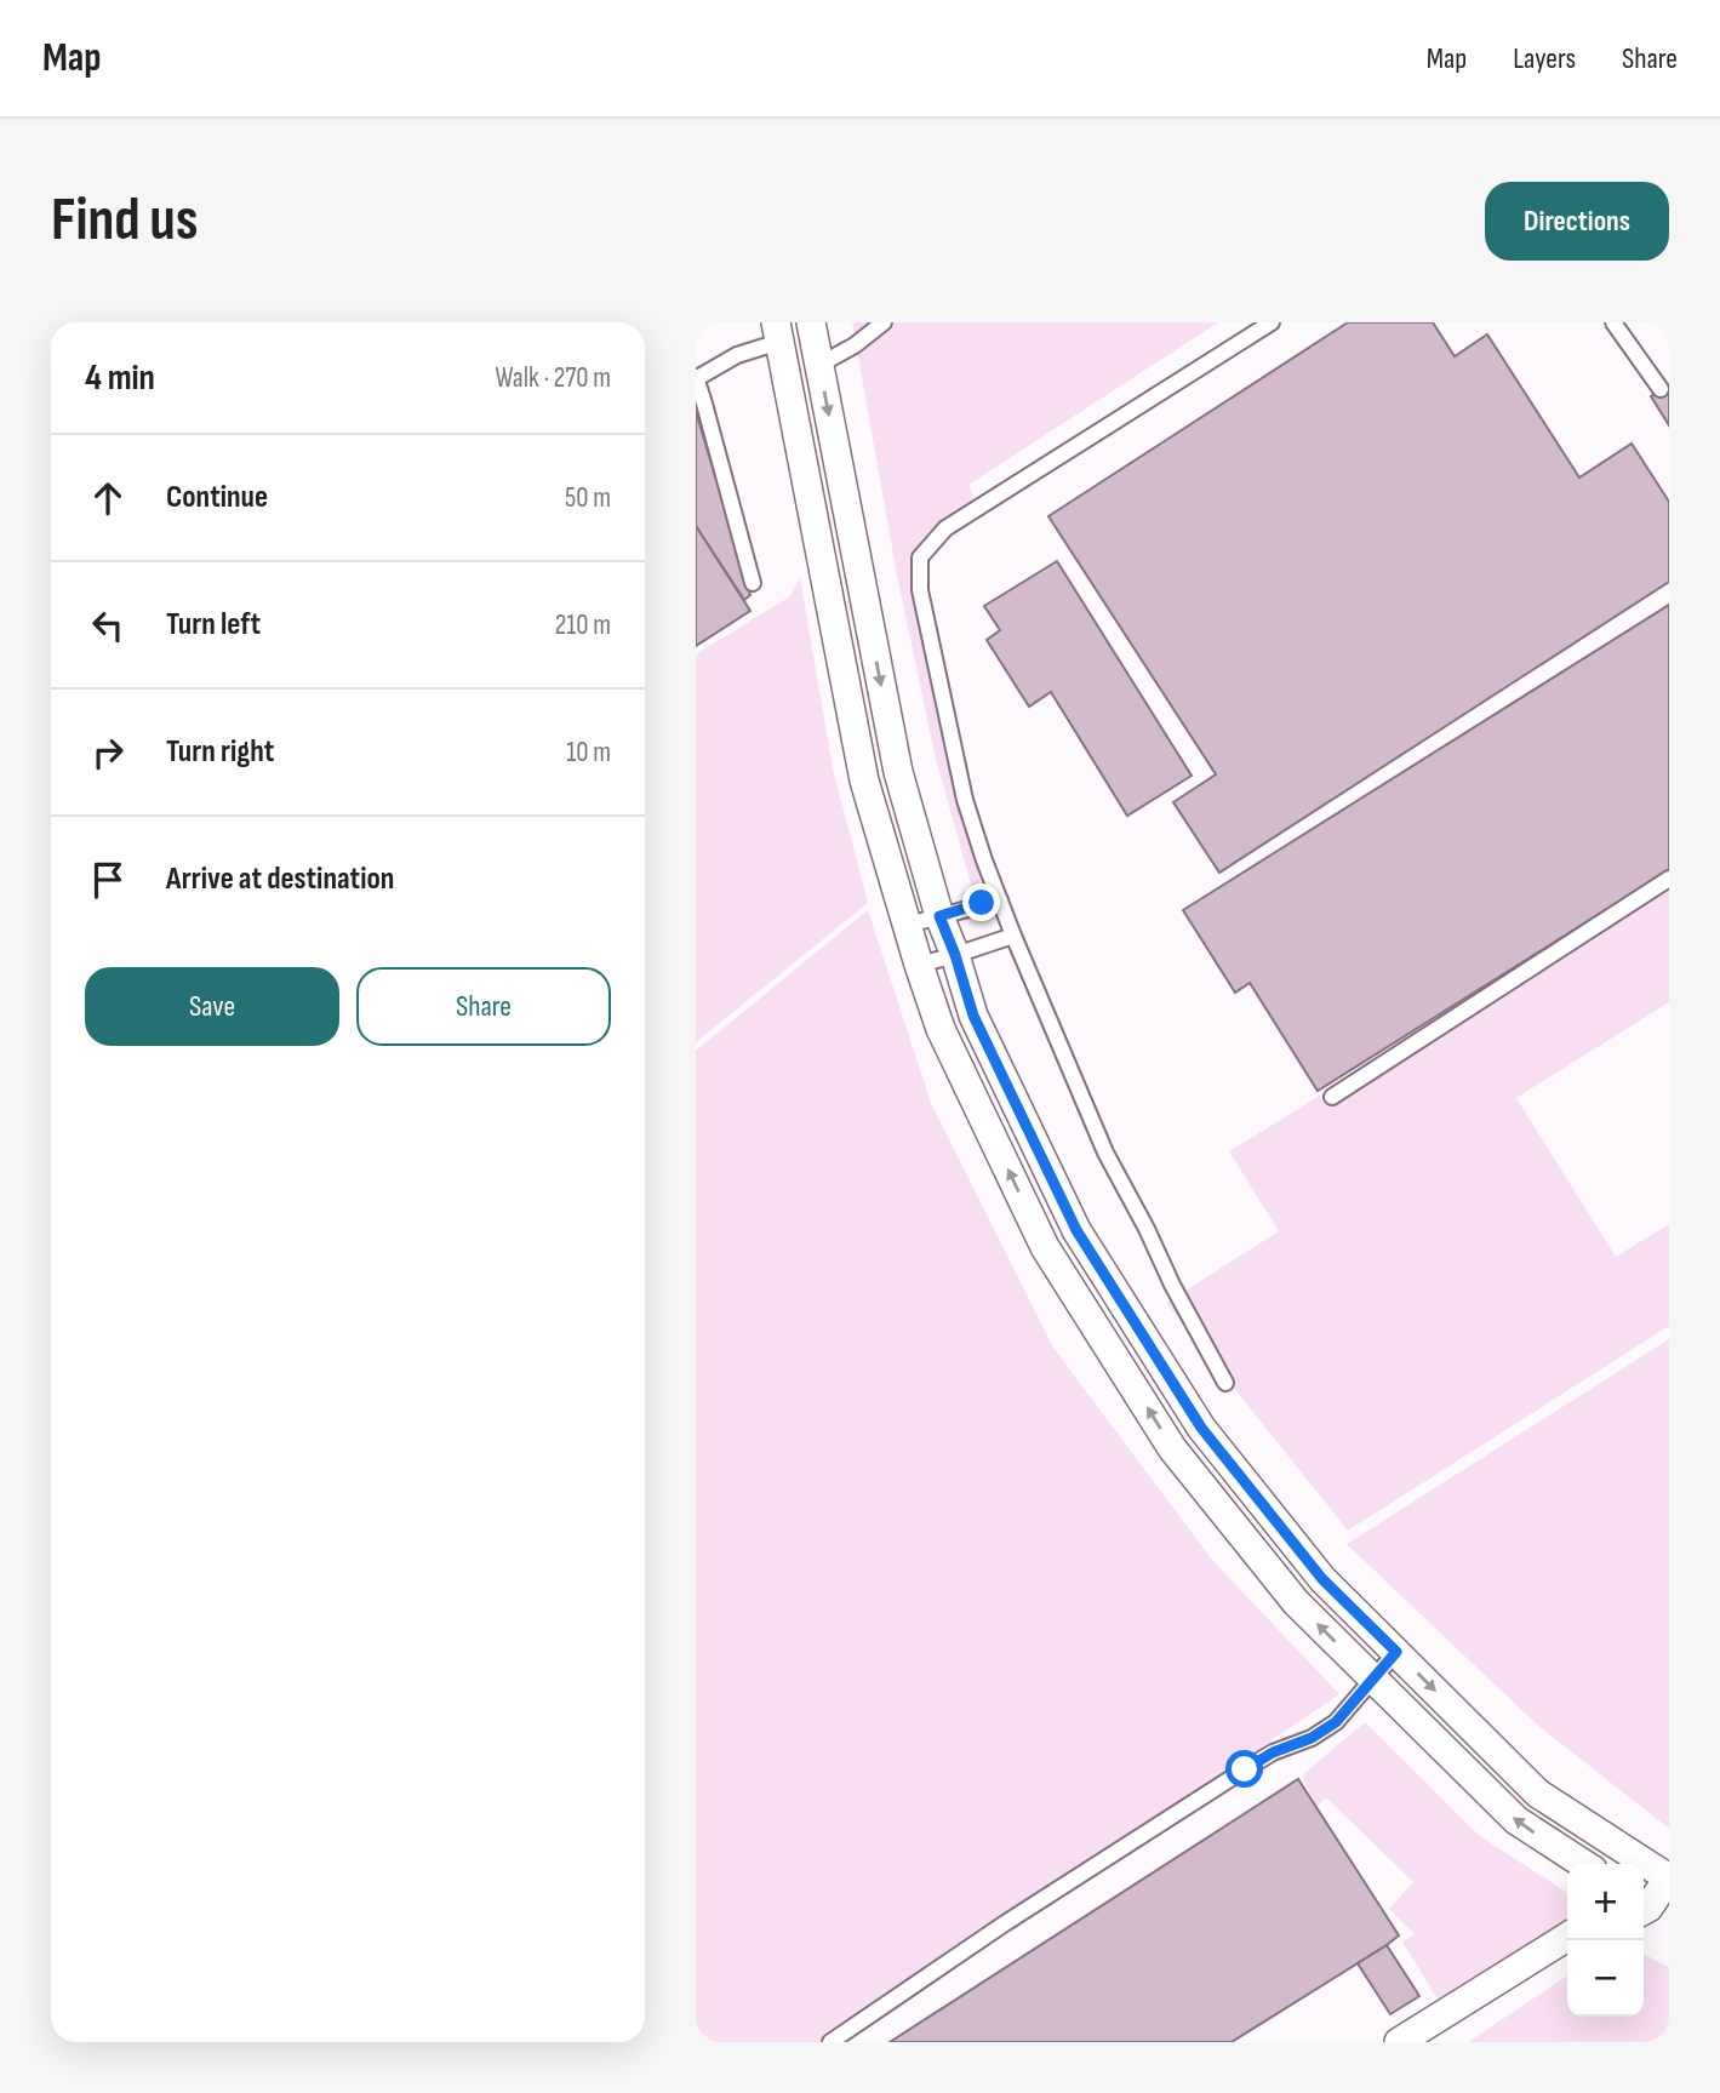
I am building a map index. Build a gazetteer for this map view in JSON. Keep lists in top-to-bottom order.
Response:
{
  "page": {
    "header": "Map",
    "nav": ["Map", "Layers", "Share"],
    "buttons": [
      "Directions",
      ["Save", "Share"]
    ],
    "title": "Find us",
    "heading": ["4 min", "Walk · 270 m"],
    "list": [
      ["Continue", "50 m"],
      ["Turn left", "210 m"],
      ["Turn right", "10 m"],
      "Arrive at destination"
    ],
    "map_buttons": ["+", "−"]
  }
}
